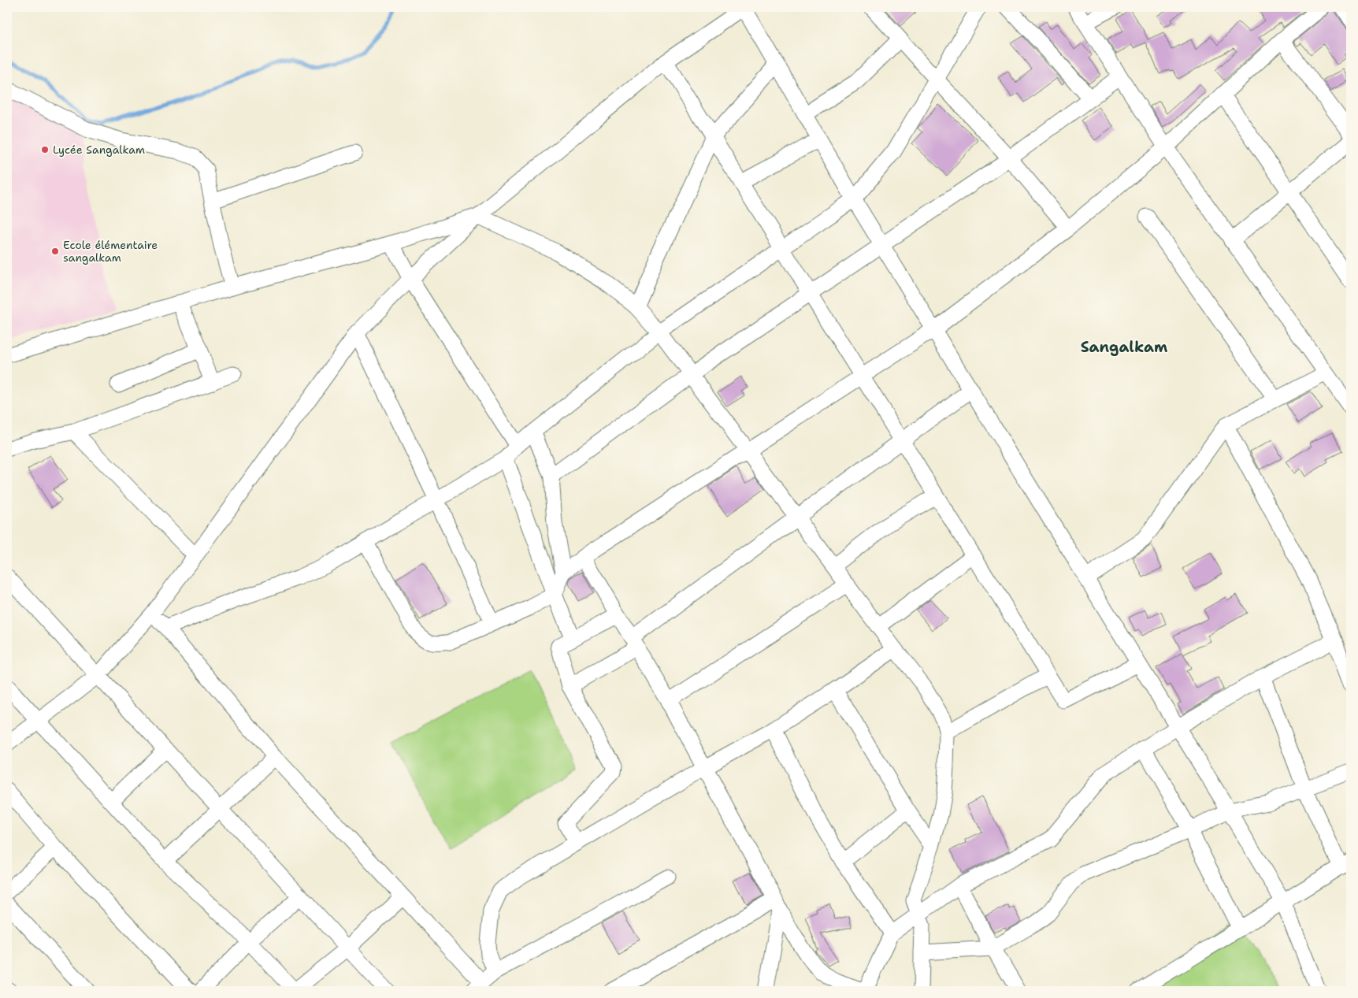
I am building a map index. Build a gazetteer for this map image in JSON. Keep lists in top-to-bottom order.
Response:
{
  "districts": ["Sangalkam"],
  "places": ["Lycée Sangalkam", "Ecole élémentaire sangalkam"]
}
